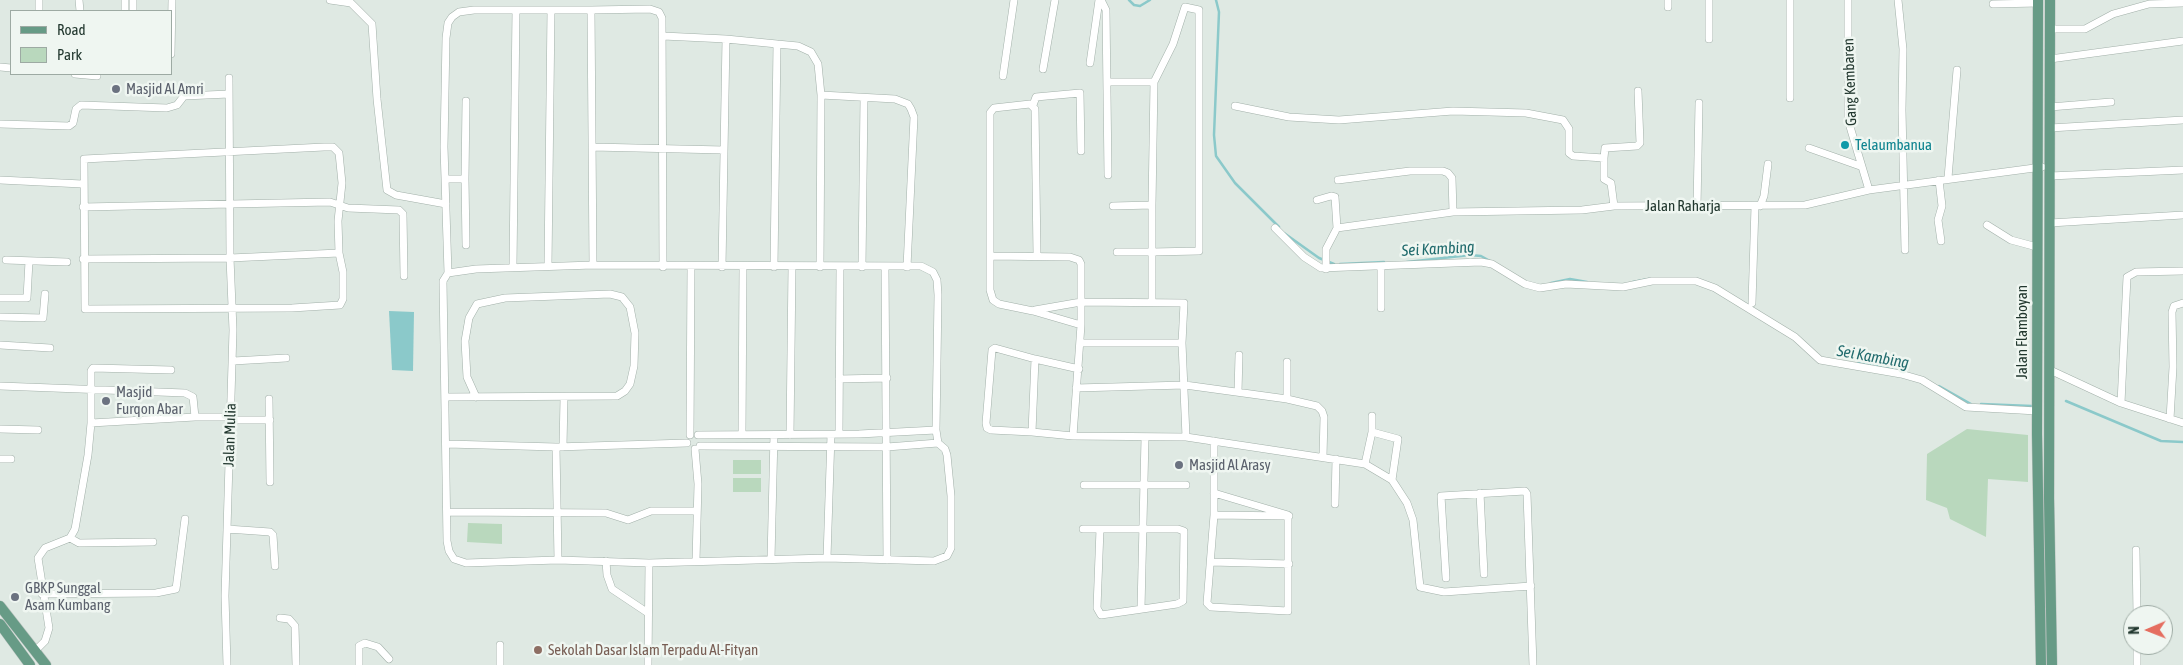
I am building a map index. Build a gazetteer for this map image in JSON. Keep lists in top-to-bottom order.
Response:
{
  "streets": {
    "main road": ["Jalan Flamboyan"],
    "street": ["Gang Kembaren", "Jalan Raharja", "Jalan Mulia"]
  },
  "crossings": [
    ["Gang Kembaren", "Jalan Raharja"],
    ["Jalan Raharja", "Jalan Flamboyan"]
  ],
  "water": ["Sei Kambing"],
  "places": [
    "Masjid Al Amri",
    "Telaumbanua",
    "Masjid Furqon Abar",
    "Masjid Al Arasy",
    "GBKP Sunggal Asam Kumbang",
    "Sekolah Dasar Islam Terpadu Al-Fityan"
  ],
  "legend": ["Road", "Park"],
  "north": "left"
}
